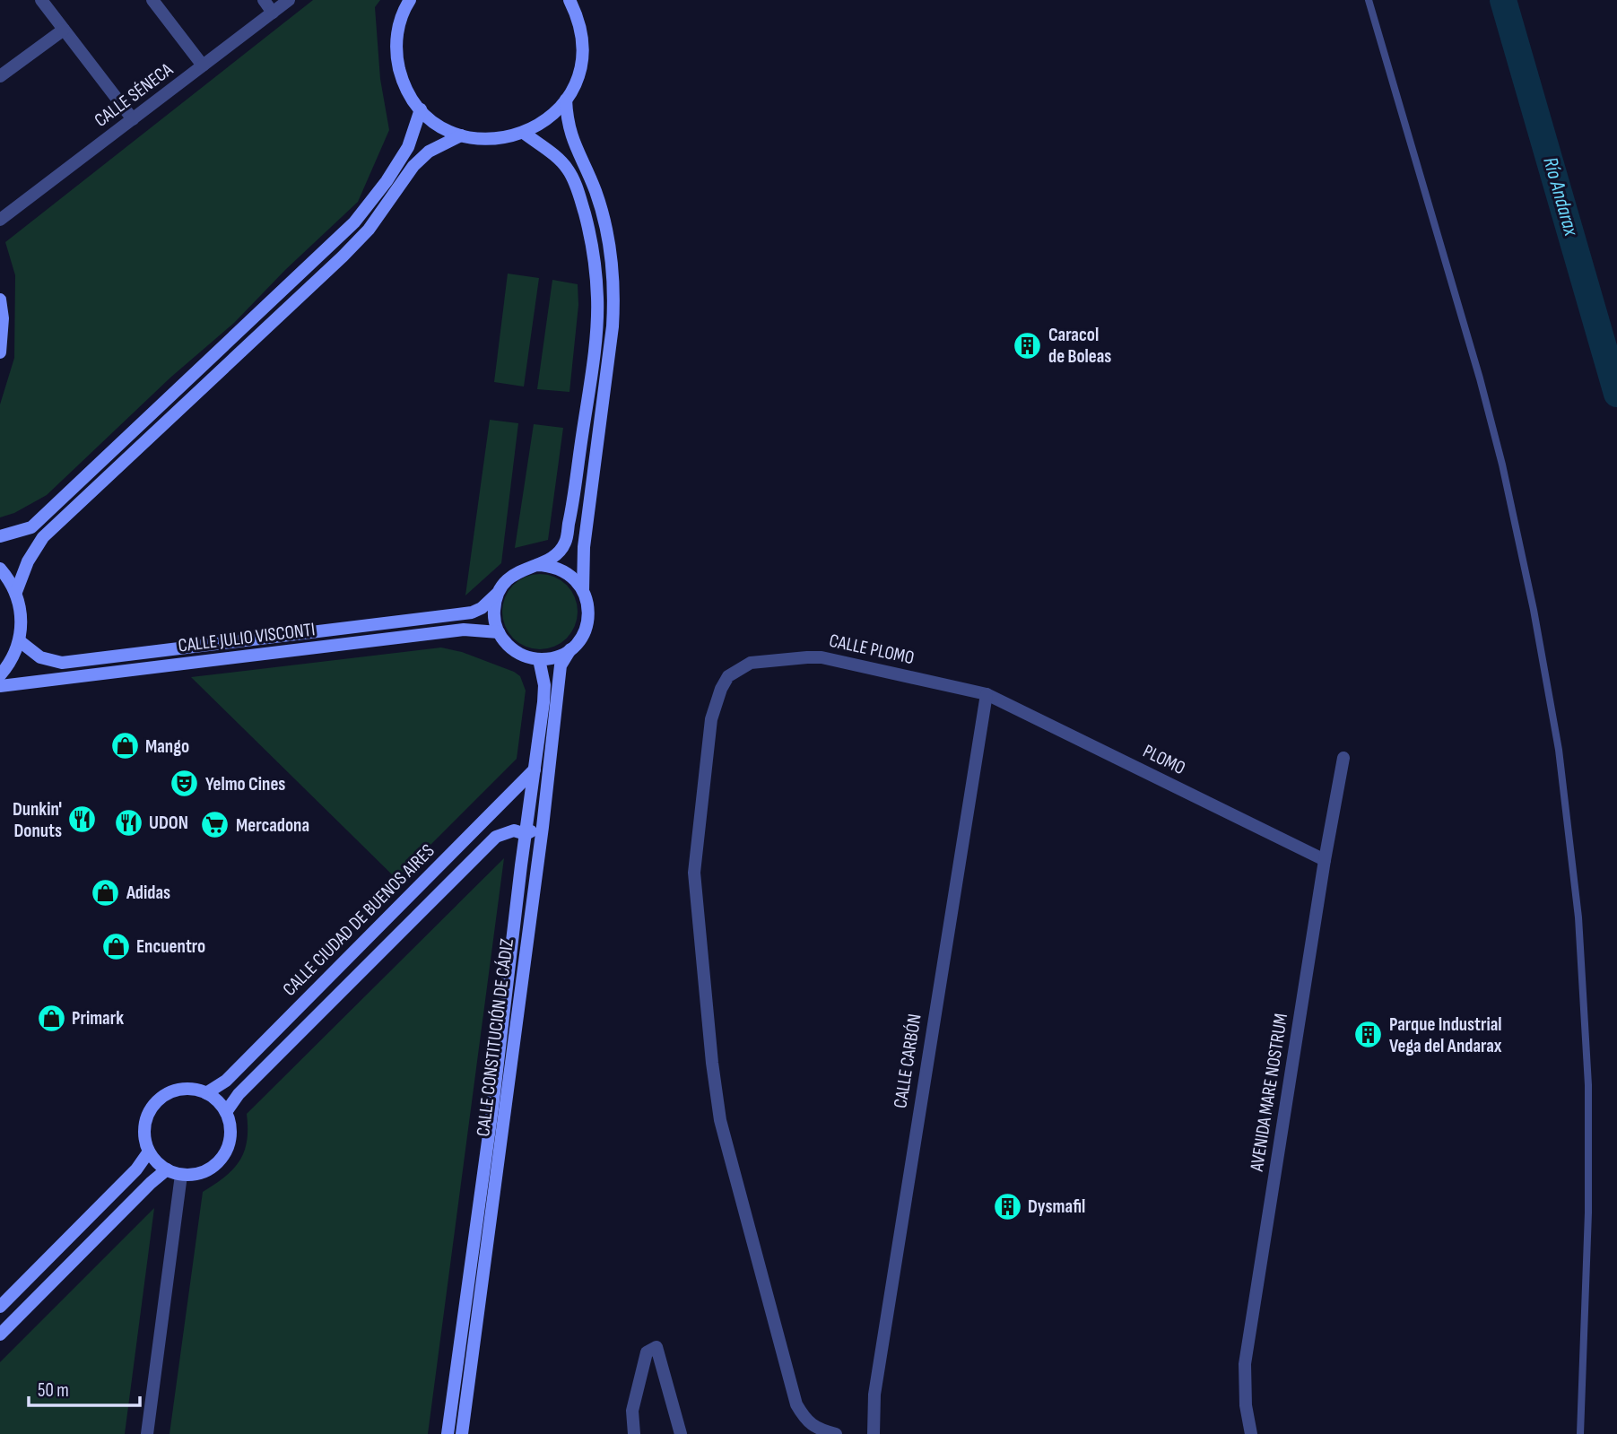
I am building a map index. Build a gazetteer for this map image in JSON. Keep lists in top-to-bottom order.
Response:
{
  "streets": {
    "street": [
      "CALLE SÉNECA",
      "CALLE JULIO VISCONTI",
      "CALLE PLOMO",
      "PLOMO",
      "CALLE CIUDAD DE BUENOS AIRES",
      "CALLE CONSTITUCIÓN DE CÁDIZ",
      "CALLE CARBÓN",
      "AVENIDA MARE NOSTRUM"
    ]
  },
  "crossings": [
    ["CALLE JULIO VISCONTI", "CALLE CONSTITUCIÓN DE CÁDIZ"],
    ["CALLE PLOMO", "PLOMO"],
    ["CALLE PLOMO", "CALLE CARBÓN"],
    ["PLOMO", "CALLE CARBÓN"],
    ["PLOMO", "AVENIDA MARE NOSTRUM"],
    ["CALLE CIUDAD DE BUENOS AIRES", "CALLE CONSTITUCIÓN DE CÁDIZ"]
  ],
  "water": ["Río Andarax"],
  "places": {
    "building": ["Caracol de Boleas", "Parque Industrial Vega del Andarax", "Dysmafil"],
    "shop": [
      "Mango",
      "Adidas",
      "Encuentro",
      "Primark"
    ],
    "theatre": ["Yelmo Cines"],
    "restaurant": ["Dunkin' Donuts", "UDON"],
    "supermarket": ["Mercadona"]
  },
  "scale_bar": "50 m"
}
